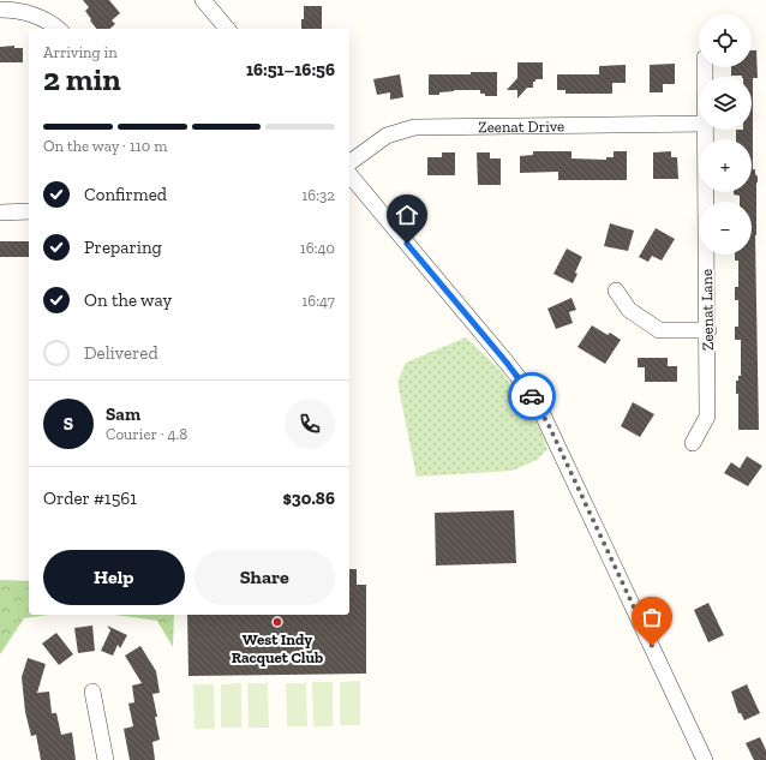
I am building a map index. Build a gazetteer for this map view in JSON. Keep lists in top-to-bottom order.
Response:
{
  "streets": {
    "street": ["Zeenat Drive", "Zeenat Lane"]
  },
  "places": ["West Indy Racquet Club"],
  "page": {
    "map_buttons": ["+", "−"],
    "heading": ["2 min", "Arriving in", "16:51–16:56"],
    "panel": [
      "Sam",
      "Courier · 4.8",
      "Order #1561",
      "$30.86"
    ],
    "bar": "On the way · 110 m",
    "list": [
      ["Confirmed", "16:32"],
      ["Preparing", "16:40"],
      ["On the way", "16:47"],
      "Delivered"
    ],
    "round": "S",
    "buttons": ["Help", "Share"]
  }
}
